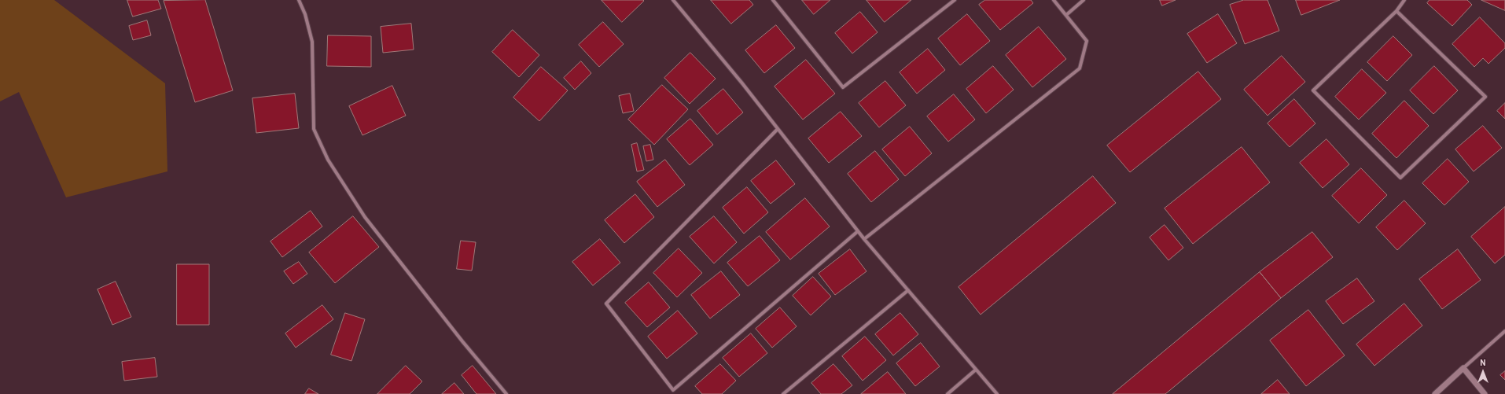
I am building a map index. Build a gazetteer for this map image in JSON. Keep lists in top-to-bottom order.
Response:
{
  "north": "top"
}
